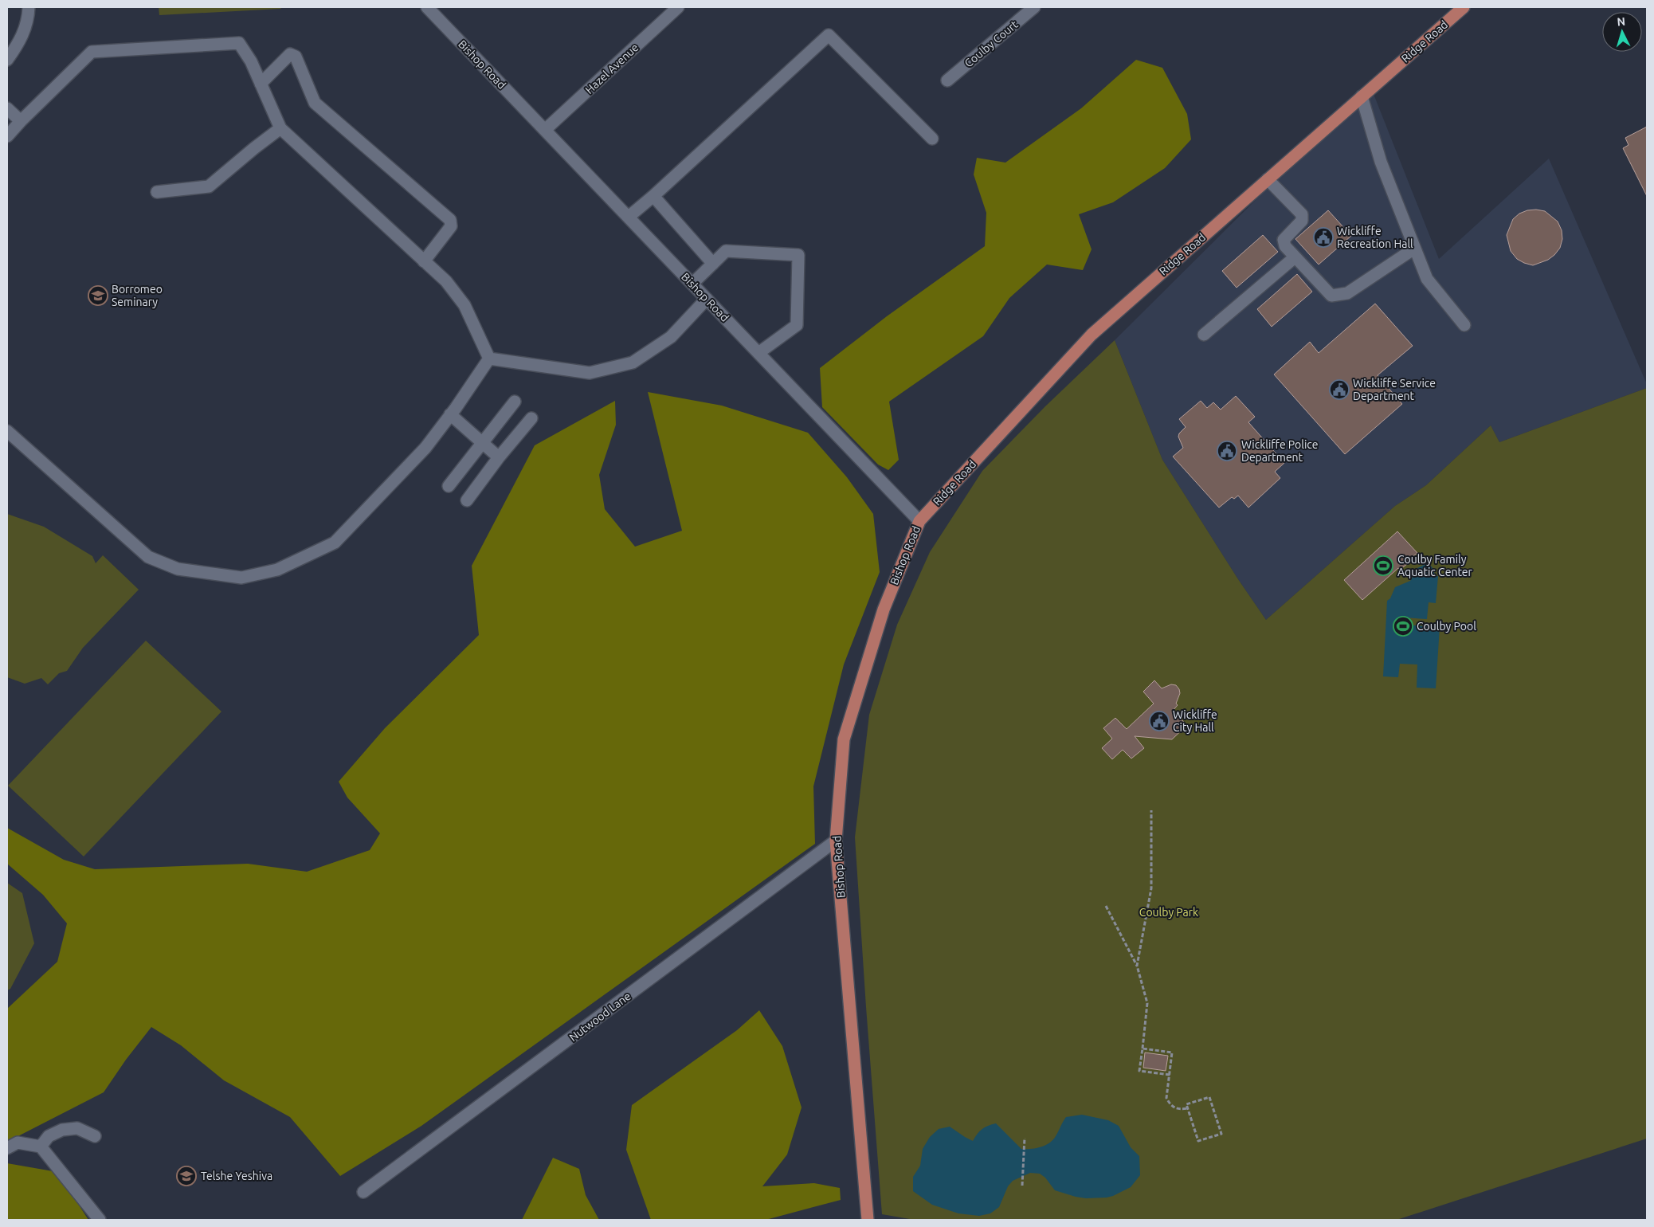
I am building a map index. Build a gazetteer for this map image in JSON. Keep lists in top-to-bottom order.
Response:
{
  "streets": {
    "main road": ["Ridge Road", "Bishop Road"],
    "street": ["Coulby Court", "Hazel Avenue", "Nutwood Lane"]
  },
  "crossings": [
    ["Ridge Road", "Bishop Road"],
    ["Bishop Road", "Hazel Avenue"],
    ["Bishop Road", "Nutwood Lane"]
  ],
  "parks": ["Coulby Park"],
  "places": {
    "public building": [
      "Wickliffe Recreation Hall",
      "Wickliffe Service Department",
      "Wickliffe Police Department",
      "Wickliffe City Hall"
    ],
    "school or university": ["Borromeo Seminary", "Telshe Yeshiva"],
    "sports": ["Coulby Family Aquatic Center", "Coulby Pool"]
  },
  "north": "top"
}
